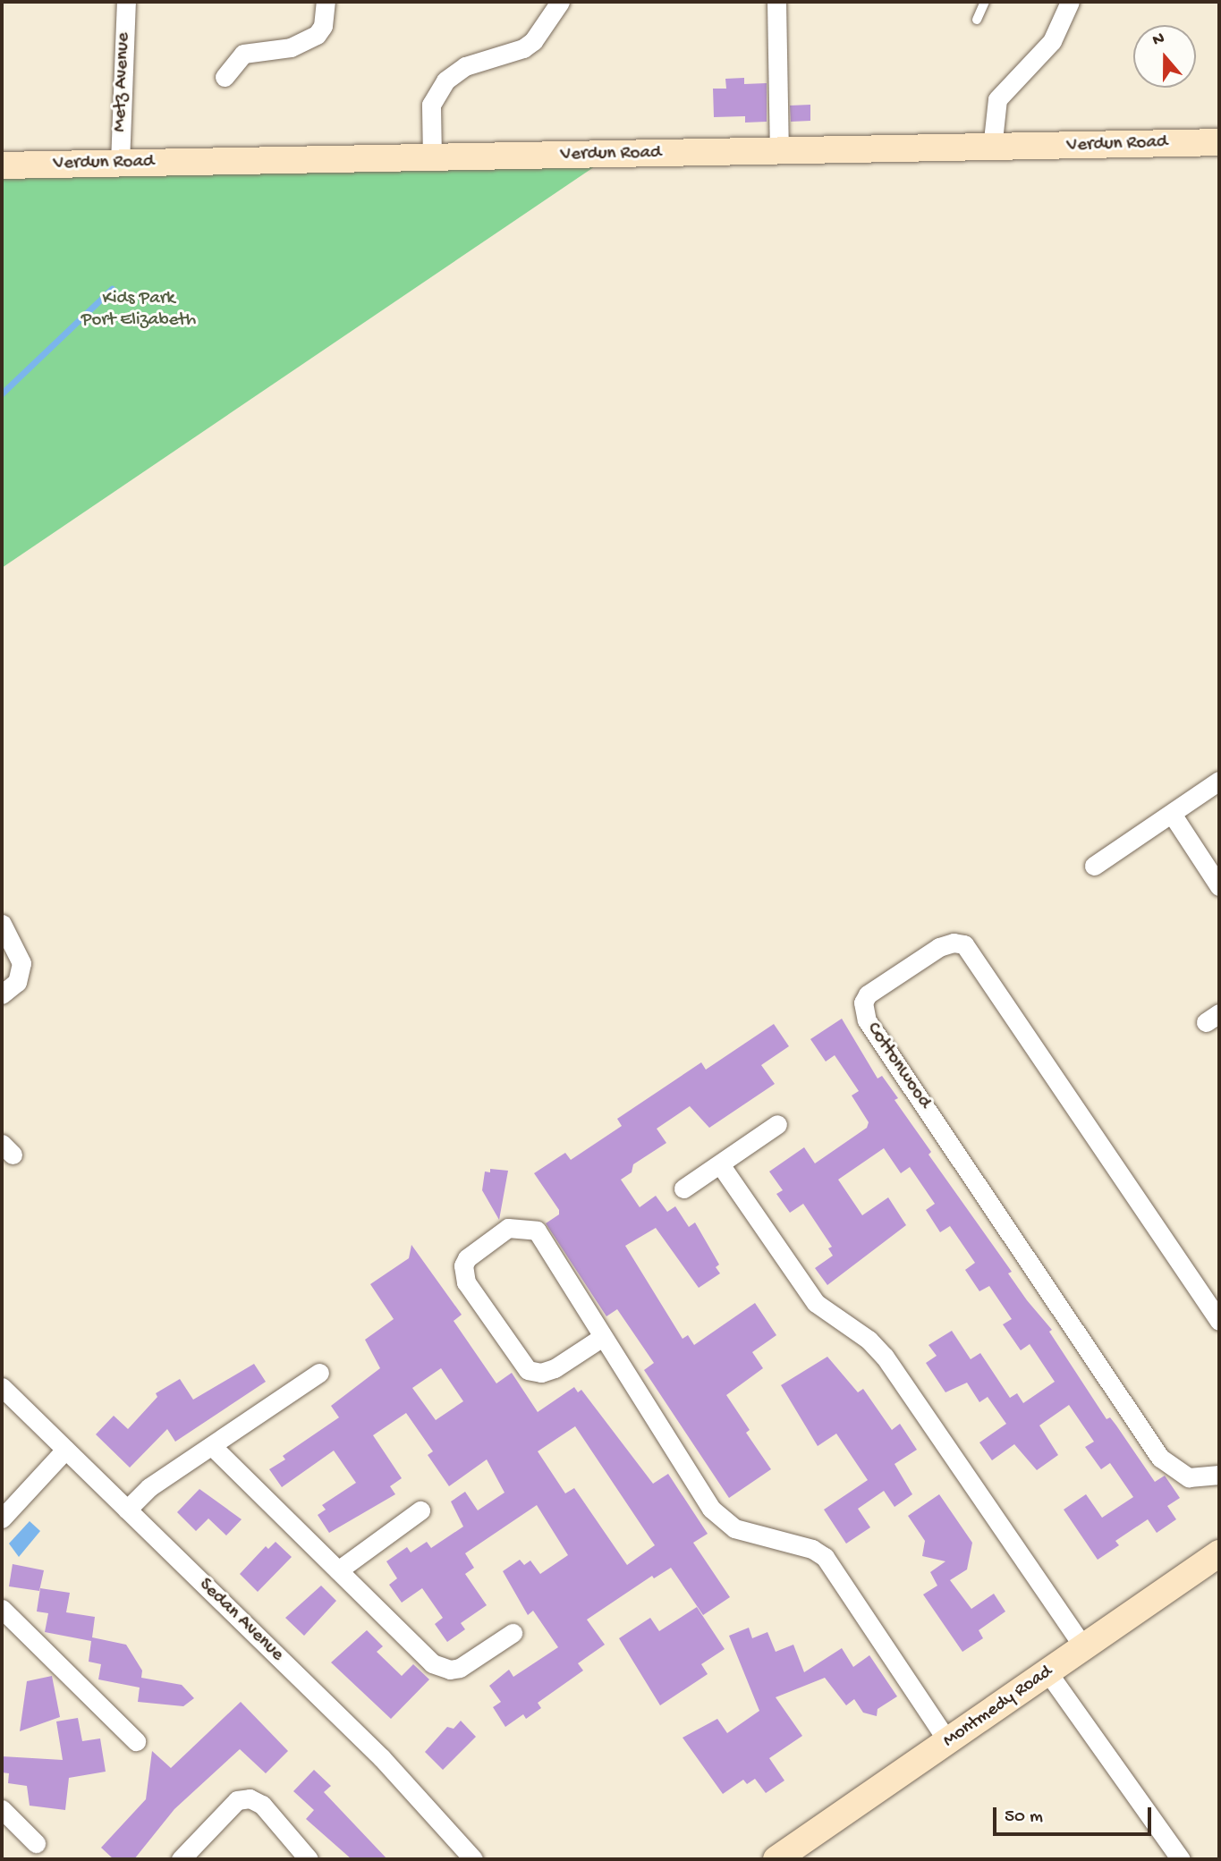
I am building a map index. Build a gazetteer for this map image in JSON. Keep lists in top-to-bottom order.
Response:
{
  "streets": {
    "street": [
      "Metz Avenue",
      "Verdun Road",
      "Cottonwood",
      "Sedan Avenue",
      "Montmedy Road"
    ]
  },
  "crossings": [
    ["Metz Avenue", "Verdun Road"]
  ],
  "parks": ["Kids Park Port Elizabeth"],
  "scale_bar": "50 m",
  "north": "top"
}
